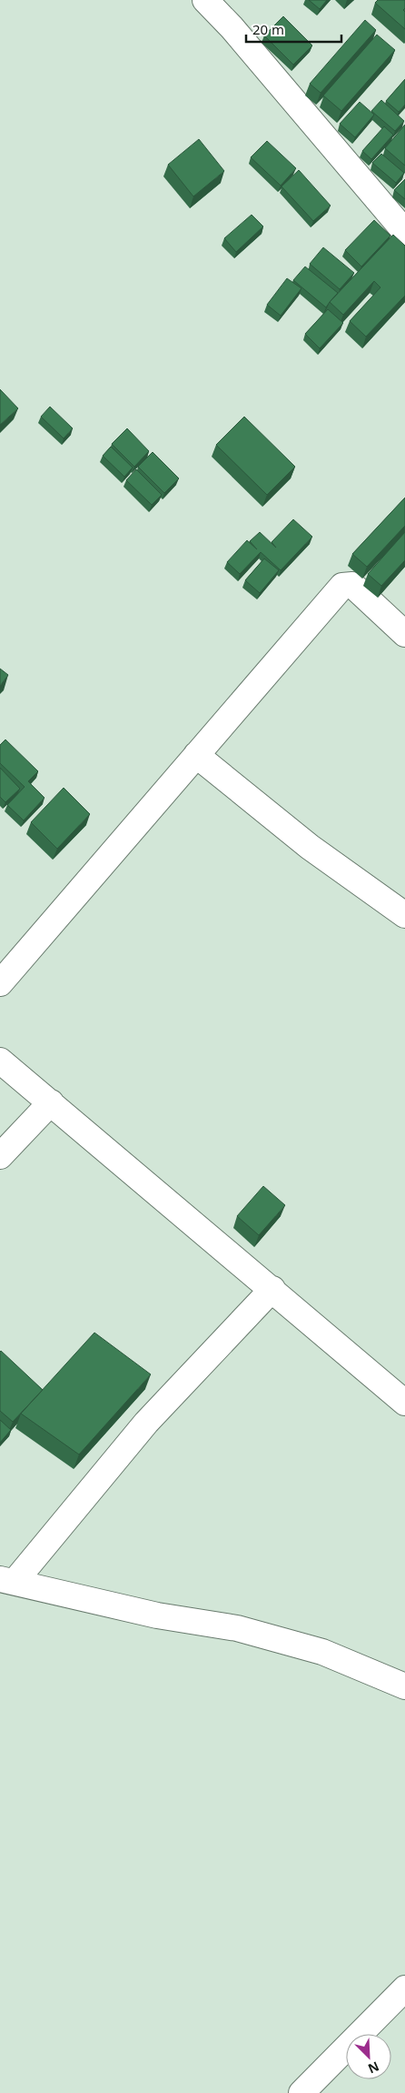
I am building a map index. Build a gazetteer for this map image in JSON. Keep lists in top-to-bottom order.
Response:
{
  "scale_bar": "20 m",
  "north": "bottom right"
}
